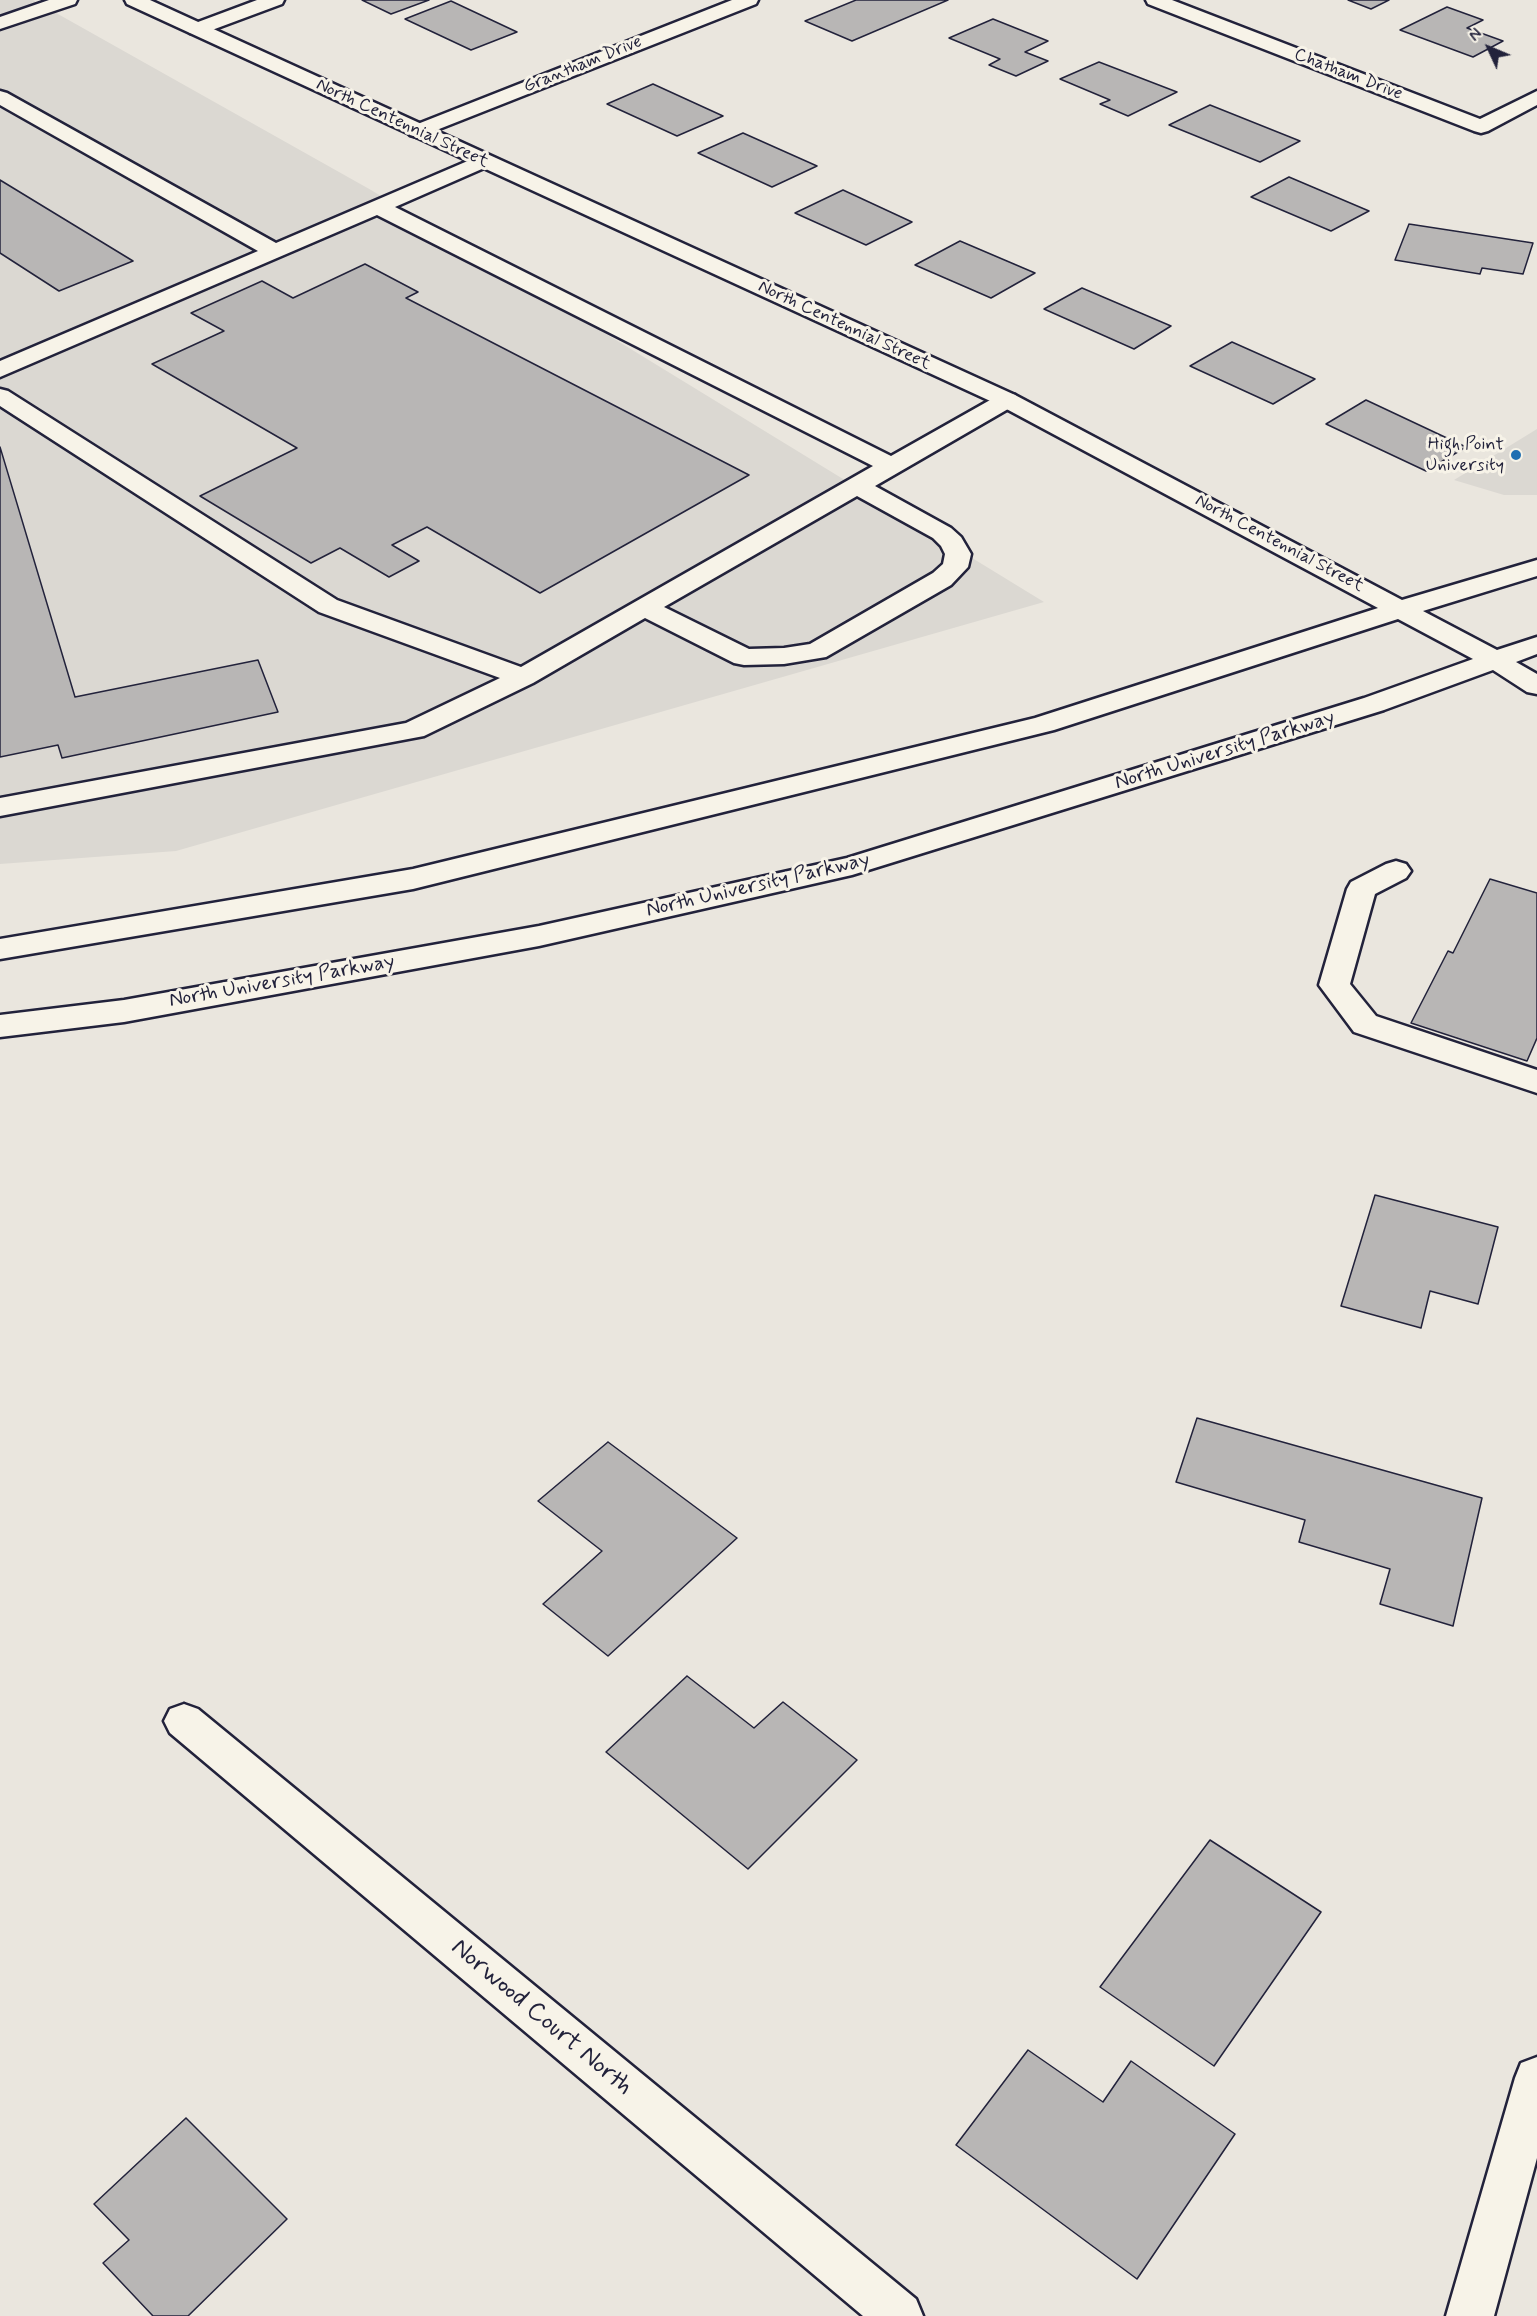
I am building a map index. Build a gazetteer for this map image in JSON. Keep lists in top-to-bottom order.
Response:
{
  "streets": {
    "main road": [
      "Grantham Drive",
      "Chatham Drive",
      "North Centennial Street",
      "North University Parkway",
      "Norwood Court North"
    ]
  },
  "crossings": [
    ["Grantham Drive", "North Centennial Street"],
    ["North Centennial Street", "North University Parkway"]
  ],
  "places": ["High Point University"],
  "north": "top left"
}
